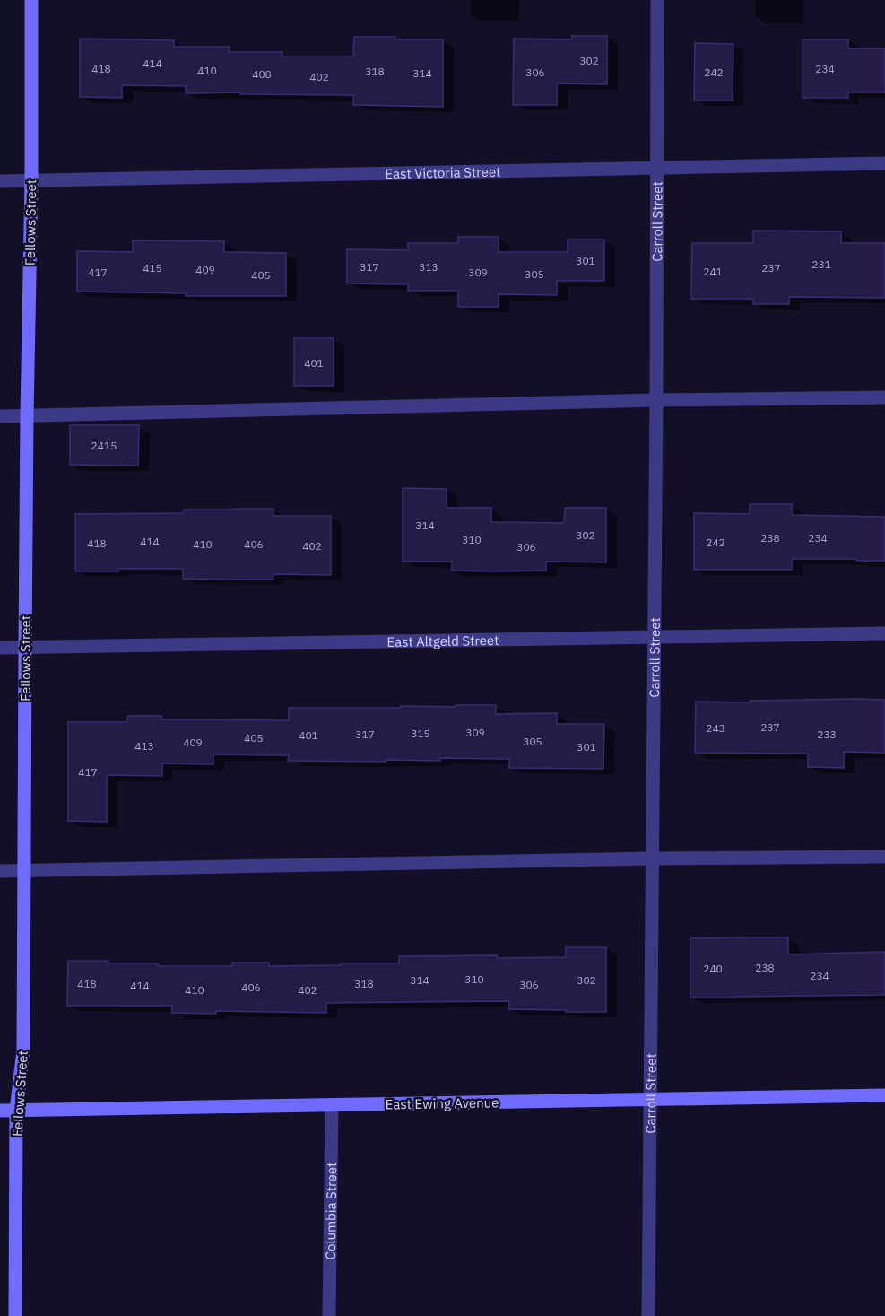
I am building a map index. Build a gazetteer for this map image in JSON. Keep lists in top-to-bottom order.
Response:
{
  "streets": {
    "street": [
      "East Victoria Street",
      "Fellows Street",
      "Carroll Street",
      "East Altgeld Street",
      "East Ewing Avenue",
      "Columbia Street"
    ]
  },
  "crossings": [
    ["East Victoria Street", "Fellows Street"],
    ["East Victoria Street", "Carroll Street"],
    ["Fellows Street", "East Altgeld Street"],
    ["Fellows Street", "East Ewing Avenue"],
    ["Carroll Street", "East Altgeld Street"],
    ["Carroll Street", "East Ewing Avenue"],
    ["East Ewing Avenue", "Columbia Street"]
  ],
  "house_numbers": [
    "302",
    "414",
    "418",
    "234",
    "410",
    "318",
    "306",
    "242",
    "314",
    "408",
    "402",
    "301",
    "231",
    "317",
    "313",
    "415",
    "237",
    "409",
    "241",
    "417",
    "309",
    "305",
    "405",
    "401",
    "2415",
    "314",
    "302",
    "238",
    "234",
    "310",
    "414",
    "242",
    "418",
    "410",
    "406",
    "402",
    "306",
    "237",
    "243",
    "309",
    "315",
    "317",
    "233",
    "401",
    "405",
    "305",
    "409",
    "413",
    "301",
    "417",
    "238",
    "240",
    "234",
    "310",
    "314",
    "302",
    "418",
    "318",
    "306",
    "414",
    "406",
    "410",
    "402"
  ]
}
